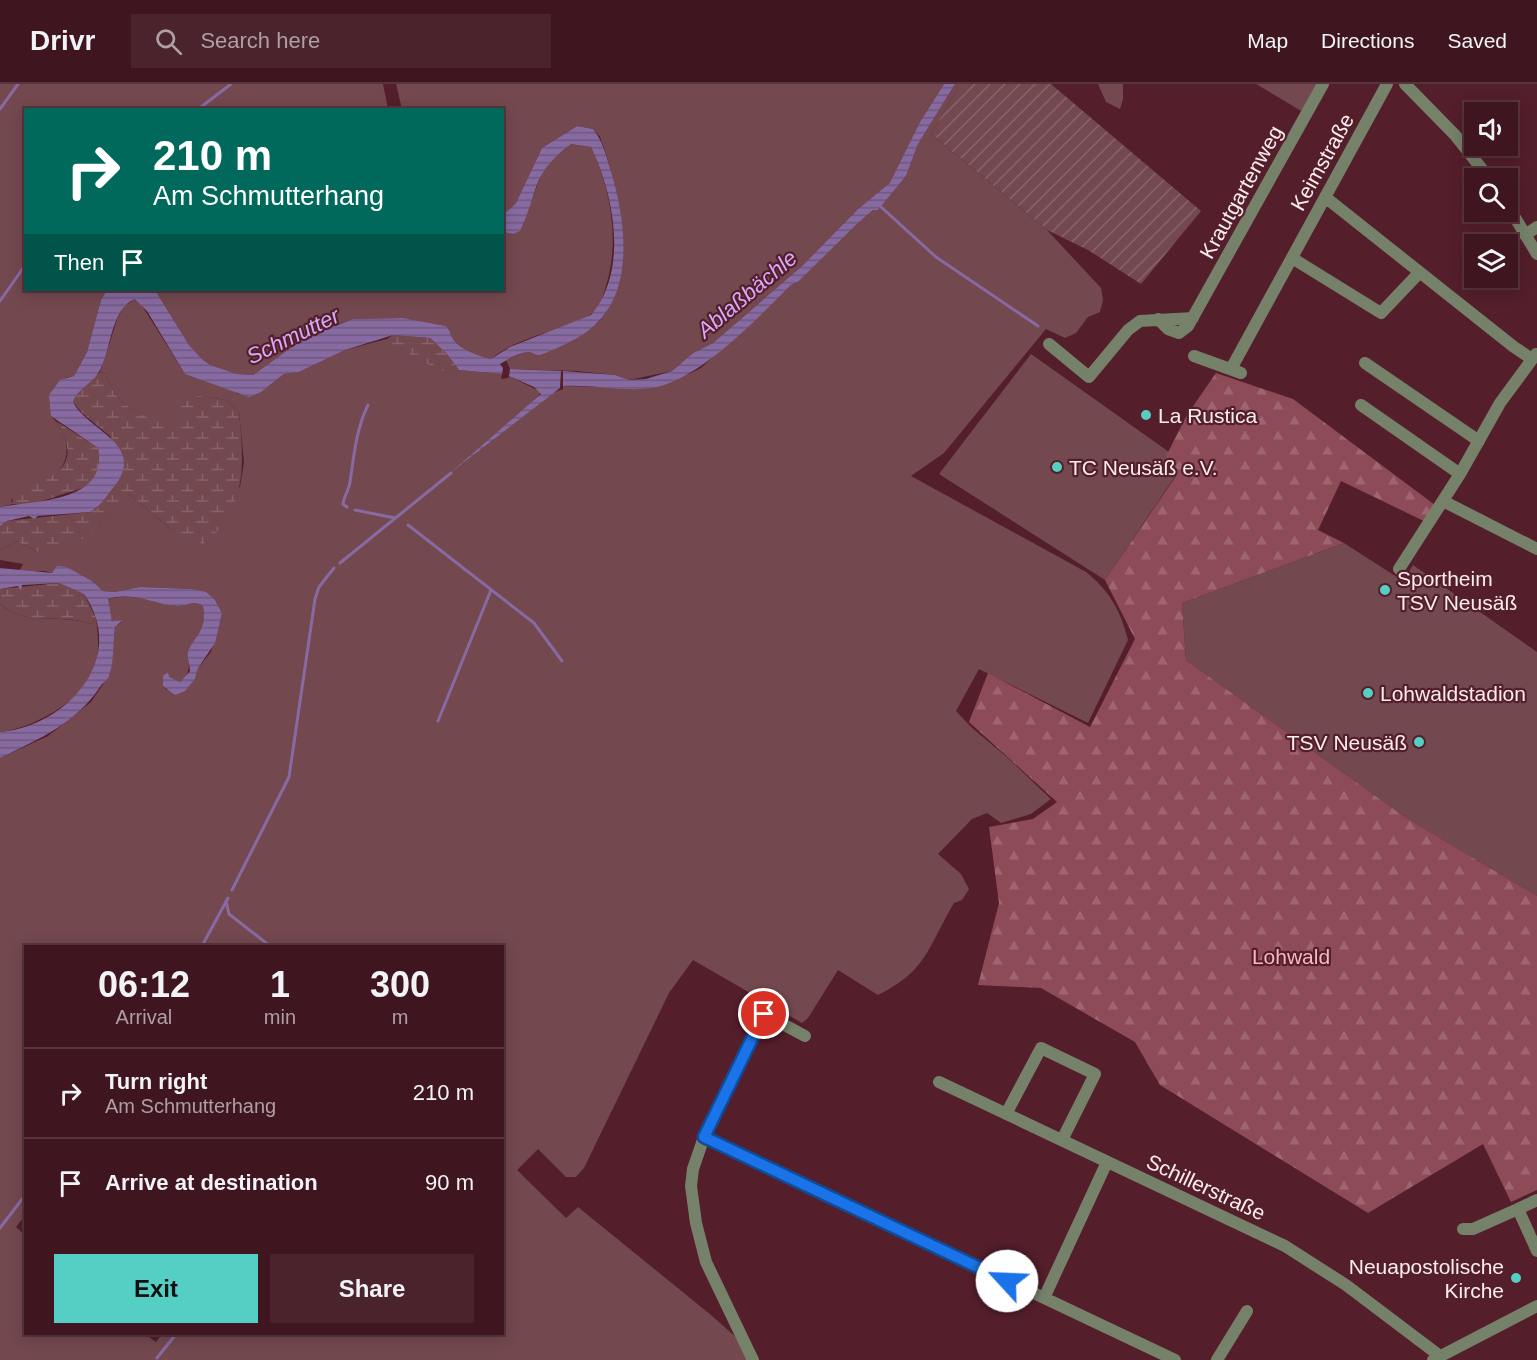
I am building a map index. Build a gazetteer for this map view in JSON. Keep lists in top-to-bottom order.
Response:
{
  "streets": {
    "street": ["Keimstraße", "Krautgartenweg", "Schillerstraße"]
  },
  "water": ["Ablaßbächle", "Schmutter"],
  "parks": ["Lohwald"],
  "places": [
    "La Rustica",
    "TC Neusäß e.V.",
    "Sportheim TSV Neusäß",
    "Lohwaldstadion",
    "TSV Neusäß",
    "Neuapostolische Kirche"
  ],
  "page": {
    "header": "Drivr",
    "search": "Search here",
    "nav": ["Map", "Directions", "Saved"],
    "turn": ["210 m", "Am Schmutterhang"],
    "then": "Then",
    "eta": [
      "06:12",
      "Arrival",
      "1",
      "min",
      "300",
      "m"
    ],
    "list": [
      {
        "name": "Turn right",
        "note": "Am Schmutterhang",
        "value": "210 m"
      },
      {
        "name": "Arrive at destination",
        "value": "90 m"
      }
    ],
    "buttons": ["Exit", "Share"]
  }
}
